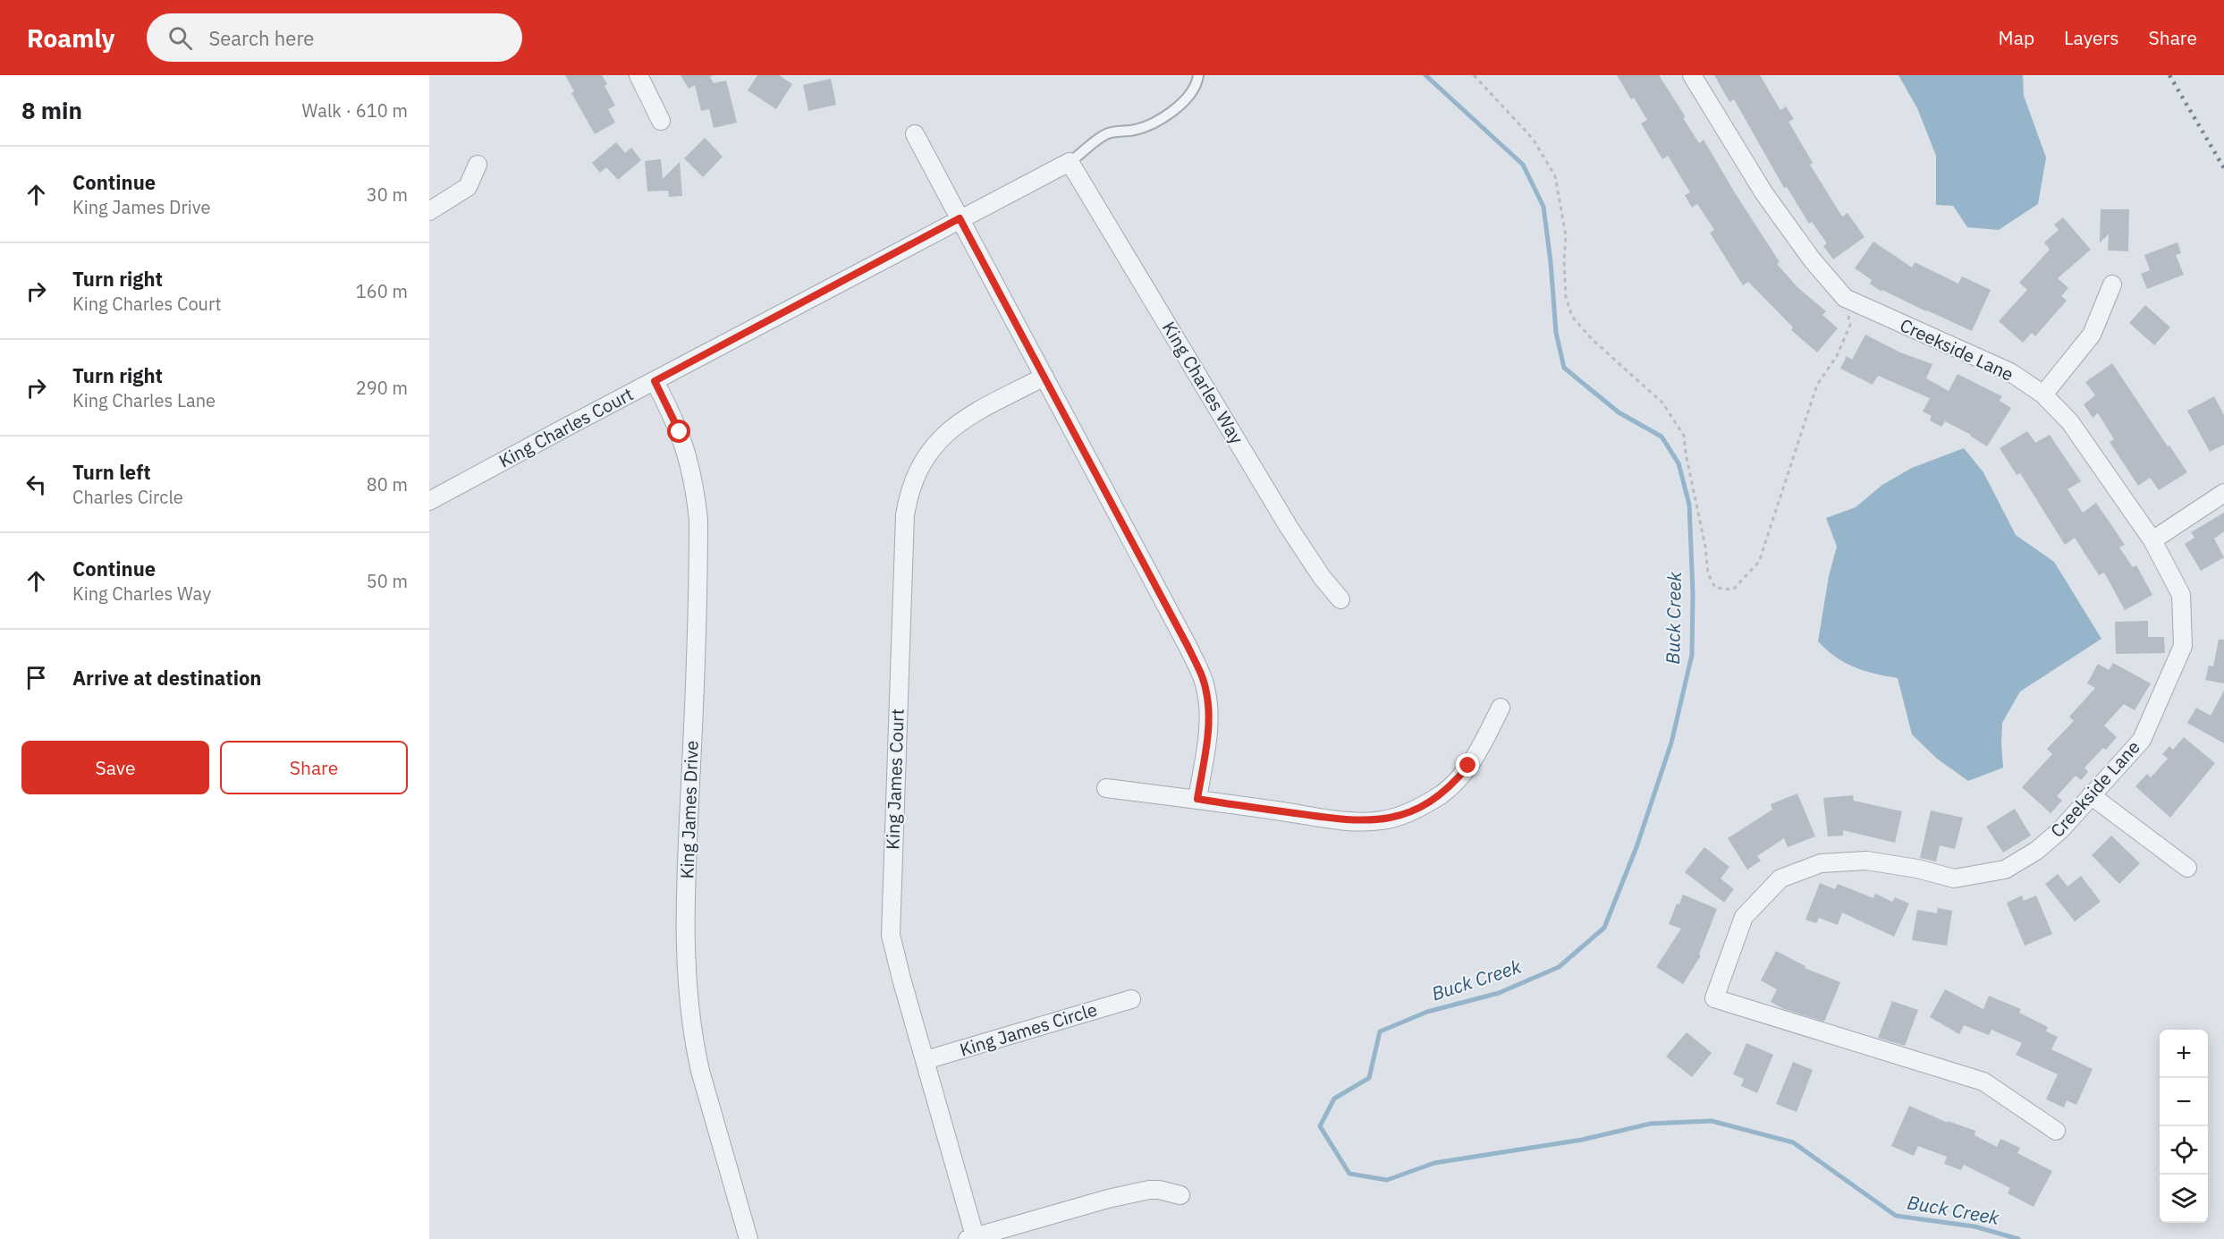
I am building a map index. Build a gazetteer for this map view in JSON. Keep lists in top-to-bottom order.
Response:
{
  "streets": {
    "street": [
      "Creekside Lane",
      "King Charles Way",
      "King Charles Court",
      "King James Court",
      "King James Drive",
      "King James Circle"
    ]
  },
  "crossings": [
    ["King Charles Way", "King Charles Court"],
    ["King Charles Court", "King James Drive"],
    ["King James Court", "King James Circle"]
  ],
  "water": ["Buck Creek"],
  "page": {
    "header": "Roamly",
    "search": "Search here",
    "nav": ["Map", "Layers", "Share"],
    "heading": ["8 min", "Walk · 610 m"],
    "list": [
      ["Continue", "King James Drive", "30 m"],
      ["Turn right", "King Charles Court", "160 m"],
      ["Turn right", "King Charles Lane", "290 m"],
      ["Turn left", "Charles Circle", "80 m"],
      ["Continue", "King Charles Way", "50 m"],
      "Arrive at destination"
    ],
    "buttons": ["Save", "Share"],
    "map_buttons": ["+", "−"]
  }
}
